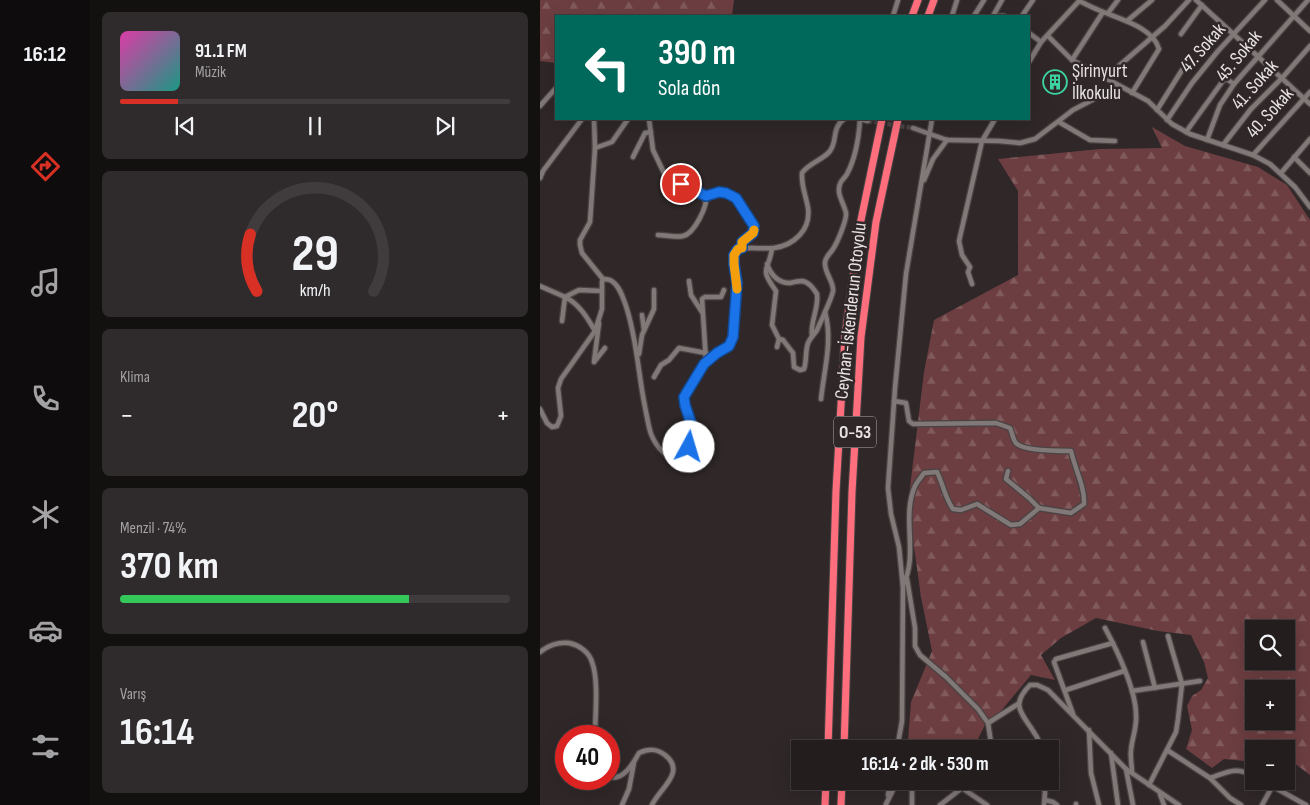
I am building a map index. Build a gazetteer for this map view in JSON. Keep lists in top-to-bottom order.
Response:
{
  "streets": {
    "highway": ["Ceyhan-İskenderun Otoyolu", "O-53"],
    "street": [
      "47. Sokak",
      "45. Sokak",
      "41. Sokak",
      "40. Sokak"
    ]
  },
  "places": {
    "building": ["Şirinyurt İlkokulu"]
  },
  "page": {
    "tabs": "16:12",
    "turn": ["390 m", "Sola dön"],
    "song": ["91.1 FM", "Müzik"],
    "tile": [
      "Klima",
      ["Menzil · 74%", "370 km"],
      ["Varış", "16:14"]
    ],
    "heat": ["−", "20°", "+"],
    "map_buttons": ["+", "−"],
    "limit": "40",
    "trip": "16:14 · 2 dk · 530 m",
    "gauge": ["29", "km/h"]
  }
}
